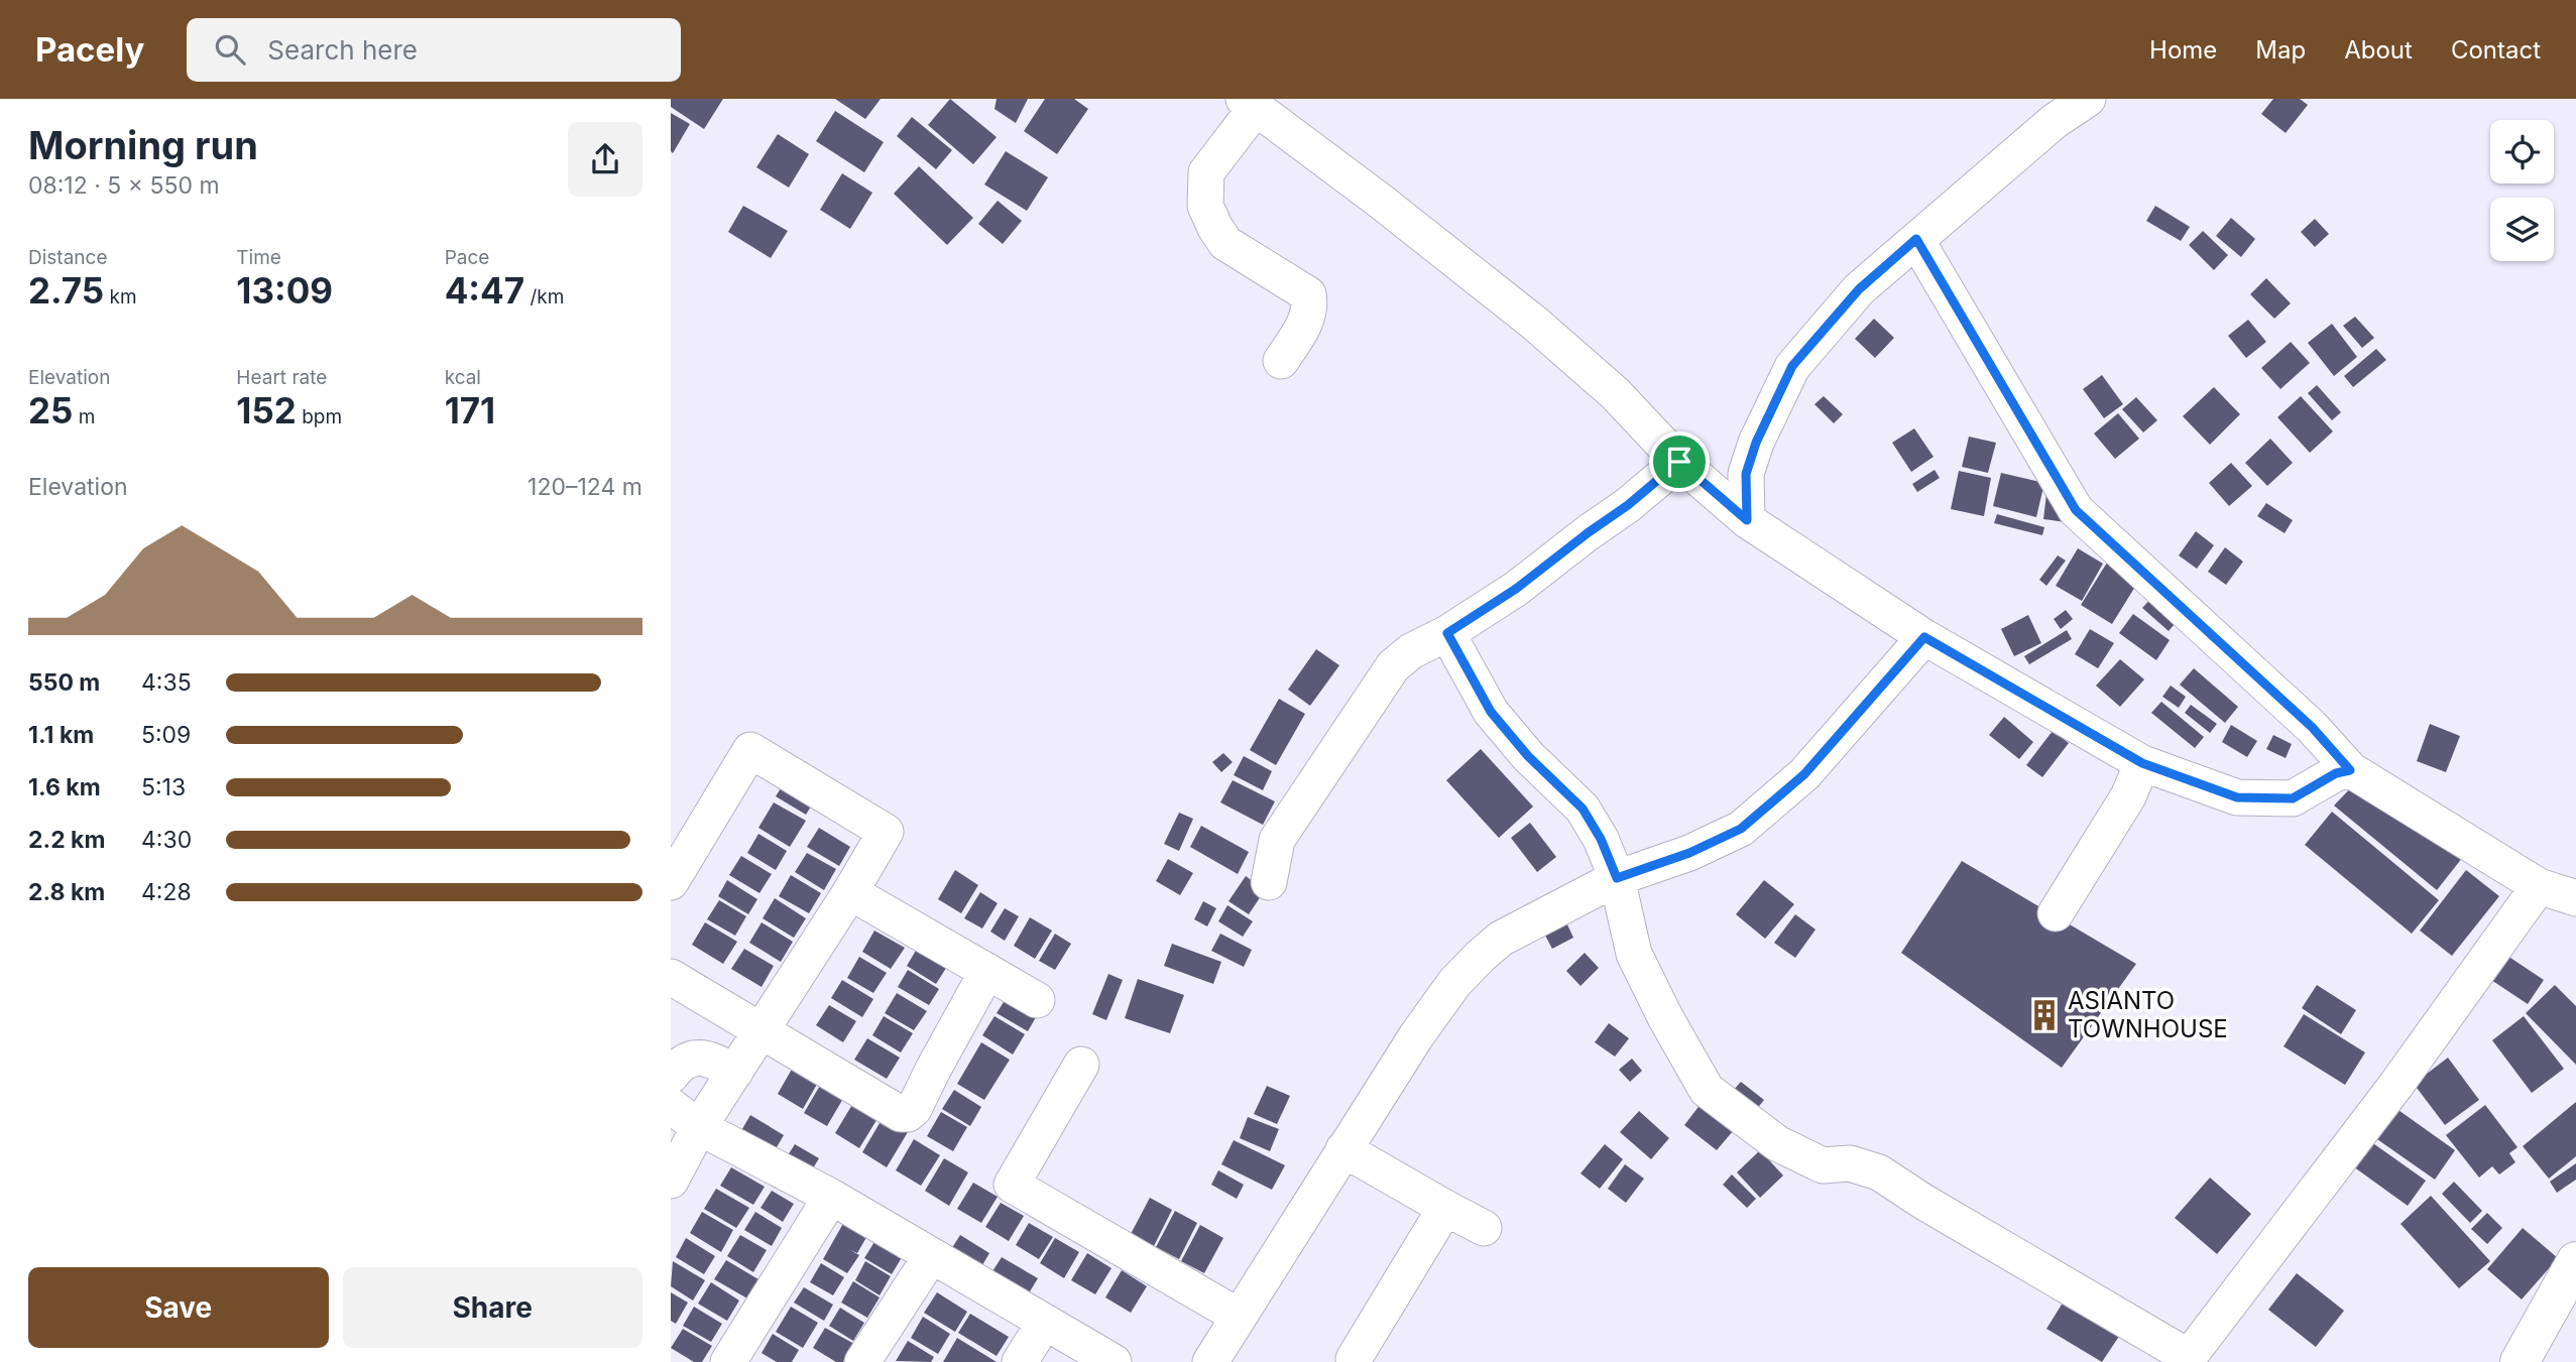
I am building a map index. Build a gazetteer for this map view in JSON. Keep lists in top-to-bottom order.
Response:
{
  "places": {
    "building": ["ASIANTO TOWNHOUSE"]
  },
  "page": {
    "header": "Pacely",
    "search": "Search here",
    "nav": [
      "Home",
      "Map",
      "About",
      "Contact"
    ],
    "heading": ["Morning run", "08:12 · 5 × 550 m"],
    "stats": [
      ["Distance", "2.75 km"],
      ["Time", "13:09"],
      ["Pace", "4:47 /km"],
      ["Elevation", "25 m"],
      ["Heart rate", "152 bpm"],
      ["kcal", "171"]
    ],
    "chart": ["Elevation", "120–124 m"],
    "list": [
      {
        "name": "550 m",
        "note": "4:35"
      },
      {
        "name": "1.1 km",
        "note": "5:09"
      },
      {
        "name": "1.6 km",
        "note": "5:13"
      },
      {
        "name": "2.2 km",
        "note": "4:30"
      },
      {
        "name": "2.8 km",
        "note": "4:28"
      }
    ],
    "buttons": ["Save", "Share"]
  }
}
